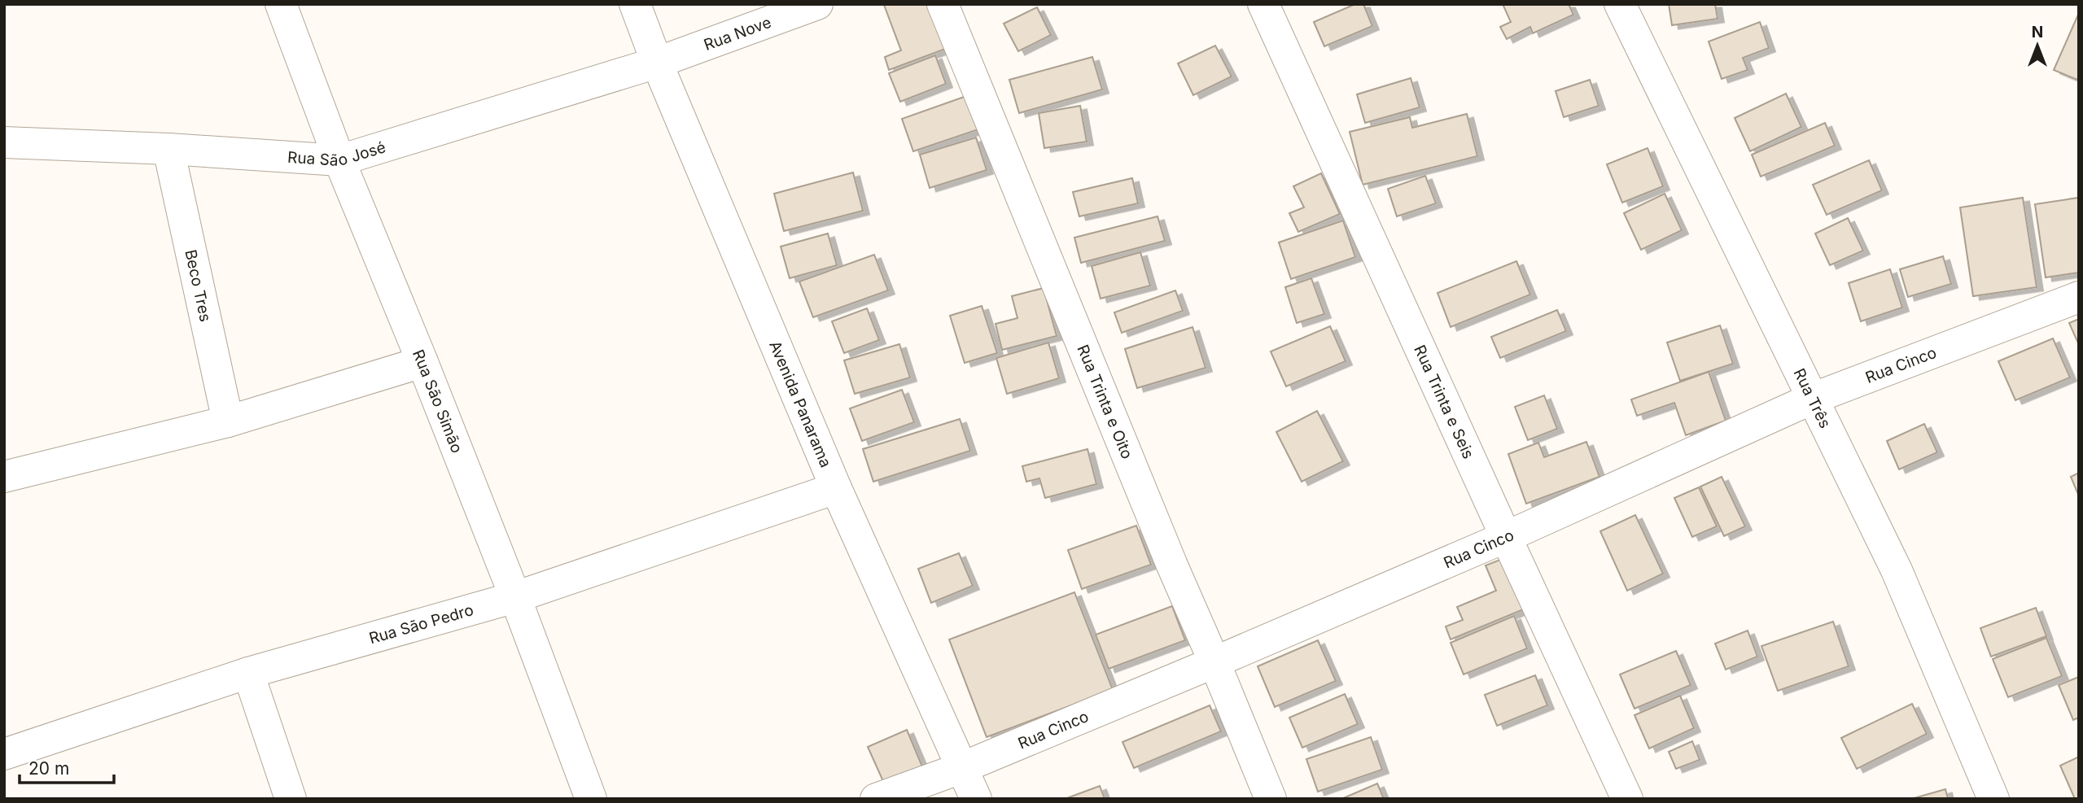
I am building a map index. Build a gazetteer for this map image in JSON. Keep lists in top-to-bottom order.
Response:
{
  "streets": {
    "street": [
      "Rua Nove",
      "Rua São José",
      "Beco Tres",
      "Rua Cinco",
      "Rua Três",
      "Rua São Simão",
      "Rua Trinta e Oito",
      "Rua Trinta e Seis",
      "Avenida Panarama",
      "Rua São Pedro"
    ]
  },
  "crossings": [
    ["Rua Nove", "Rua São José"],
    ["Rua Nove", "Avenida Panarama"],
    ["Rua São José", "Beco Tres"],
    ["Rua São José", "Rua São Simão"],
    ["Rua São José", "Avenida Panarama"],
    ["Rua Cinco", "Rua Três"],
    ["Rua Cinco", "Rua Trinta e Oito"],
    ["Rua Cinco", "Rua Trinta e Seis"],
    ["Rua Cinco", "Avenida Panarama"],
    ["Rua São Simão", "Rua São Pedro"],
    ["Avenida Panarama", "Rua São Pedro"]
  ],
  "scale_bar": "20 m",
  "north": "top"
}
